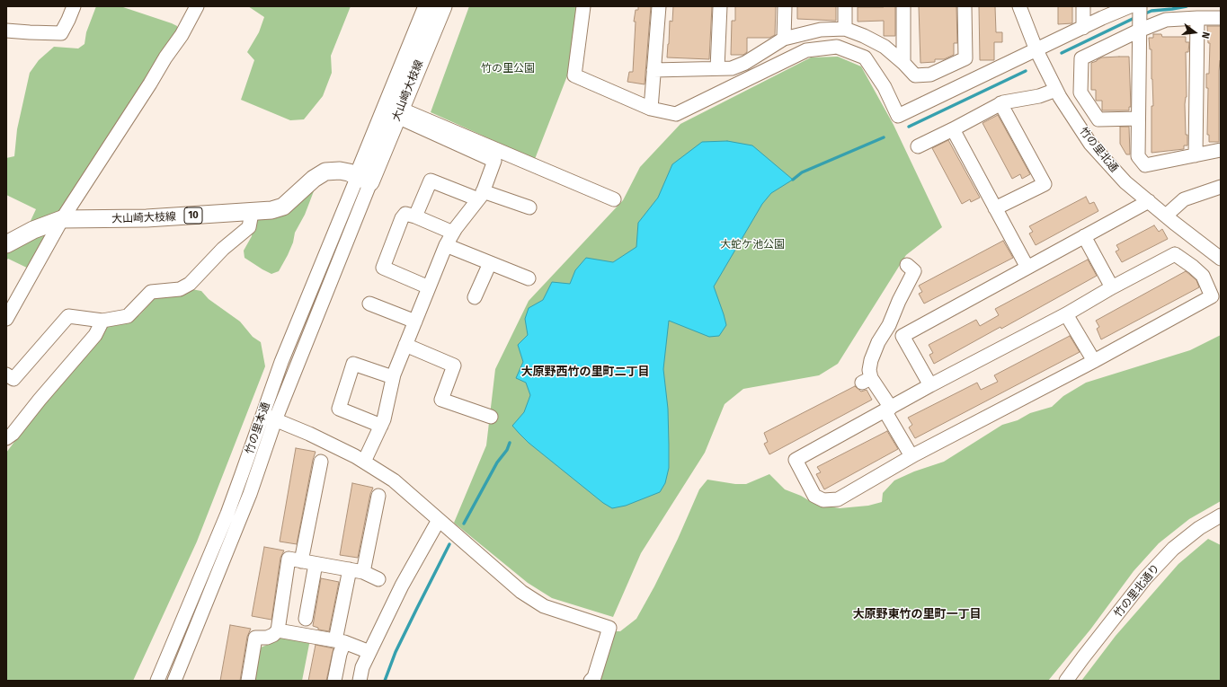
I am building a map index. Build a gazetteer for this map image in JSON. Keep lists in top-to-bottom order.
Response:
{
  "streets": {
    "main road": ["大山崎大枝線", "10"],
    "street": ["竹の里北通", "竹の里本通", "竹の里北通り"]
  },
  "crossings": [
    ["大山崎大枝線", "竹の里本通"]
  ],
  "districts": ["大原野西竹の里町二丁目", "大原野東竹の里町一丁目"],
  "parks": ["竹の里公園", "大蛇ケ池公園"],
  "north": "right"
}
